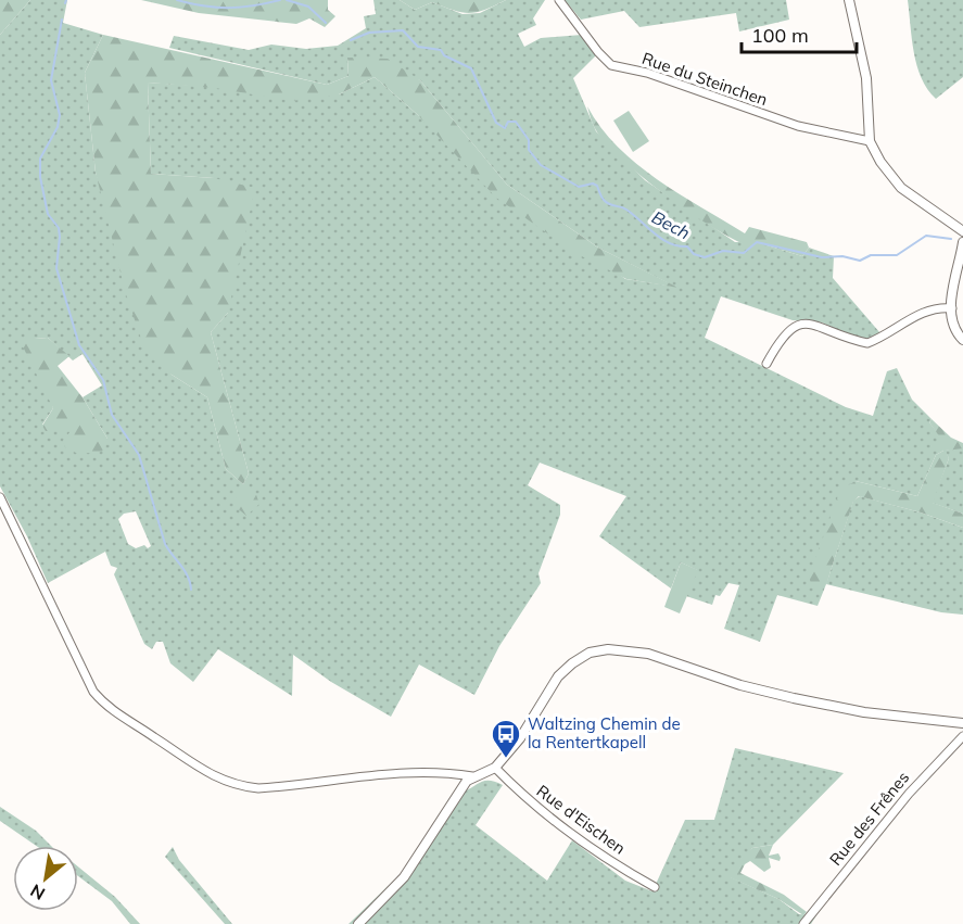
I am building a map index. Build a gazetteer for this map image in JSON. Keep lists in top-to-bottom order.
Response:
{
  "streets": {
    "street": ["Rue du Steinchen", "Rue des Frênes", "Rue d'Eischen"]
  },
  "water": ["Bech"],
  "places": {
    "bus stop": ["Waltzing Chemin de la Rentertkapell"]
  },
  "scale_bar": "100 m",
  "north": "bottom left"
}
